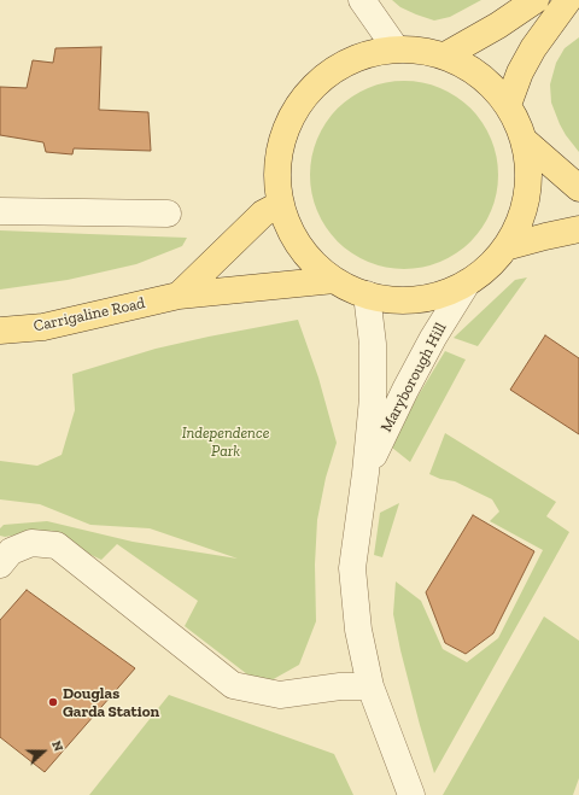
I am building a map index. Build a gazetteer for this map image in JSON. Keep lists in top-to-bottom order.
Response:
{
  "streets": {
    "main road": ["Carrigaline Road"],
    "street": ["Maryborough Hill"]
  },
  "parks": ["Independence Park"],
  "places": ["Douglas Garda Station"],
  "north": "right"
}
